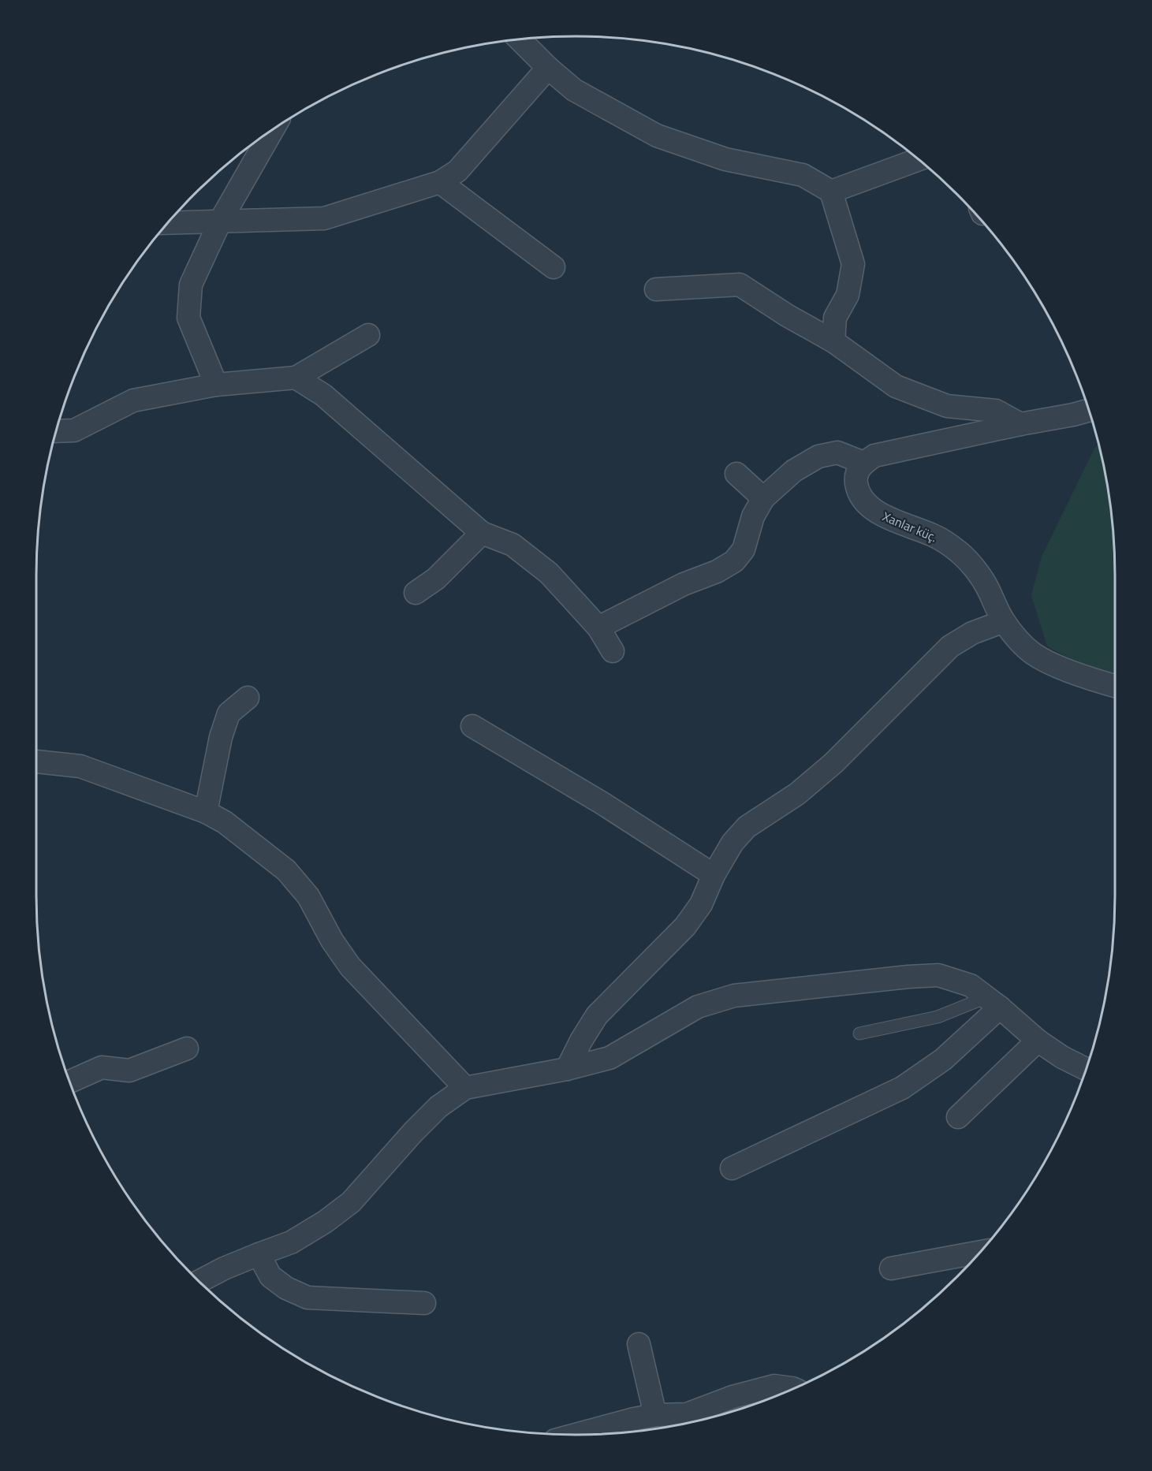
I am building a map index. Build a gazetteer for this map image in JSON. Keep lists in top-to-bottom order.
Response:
{
  "streets": {
    "street": ["Xanlar küç."]
  }
}
